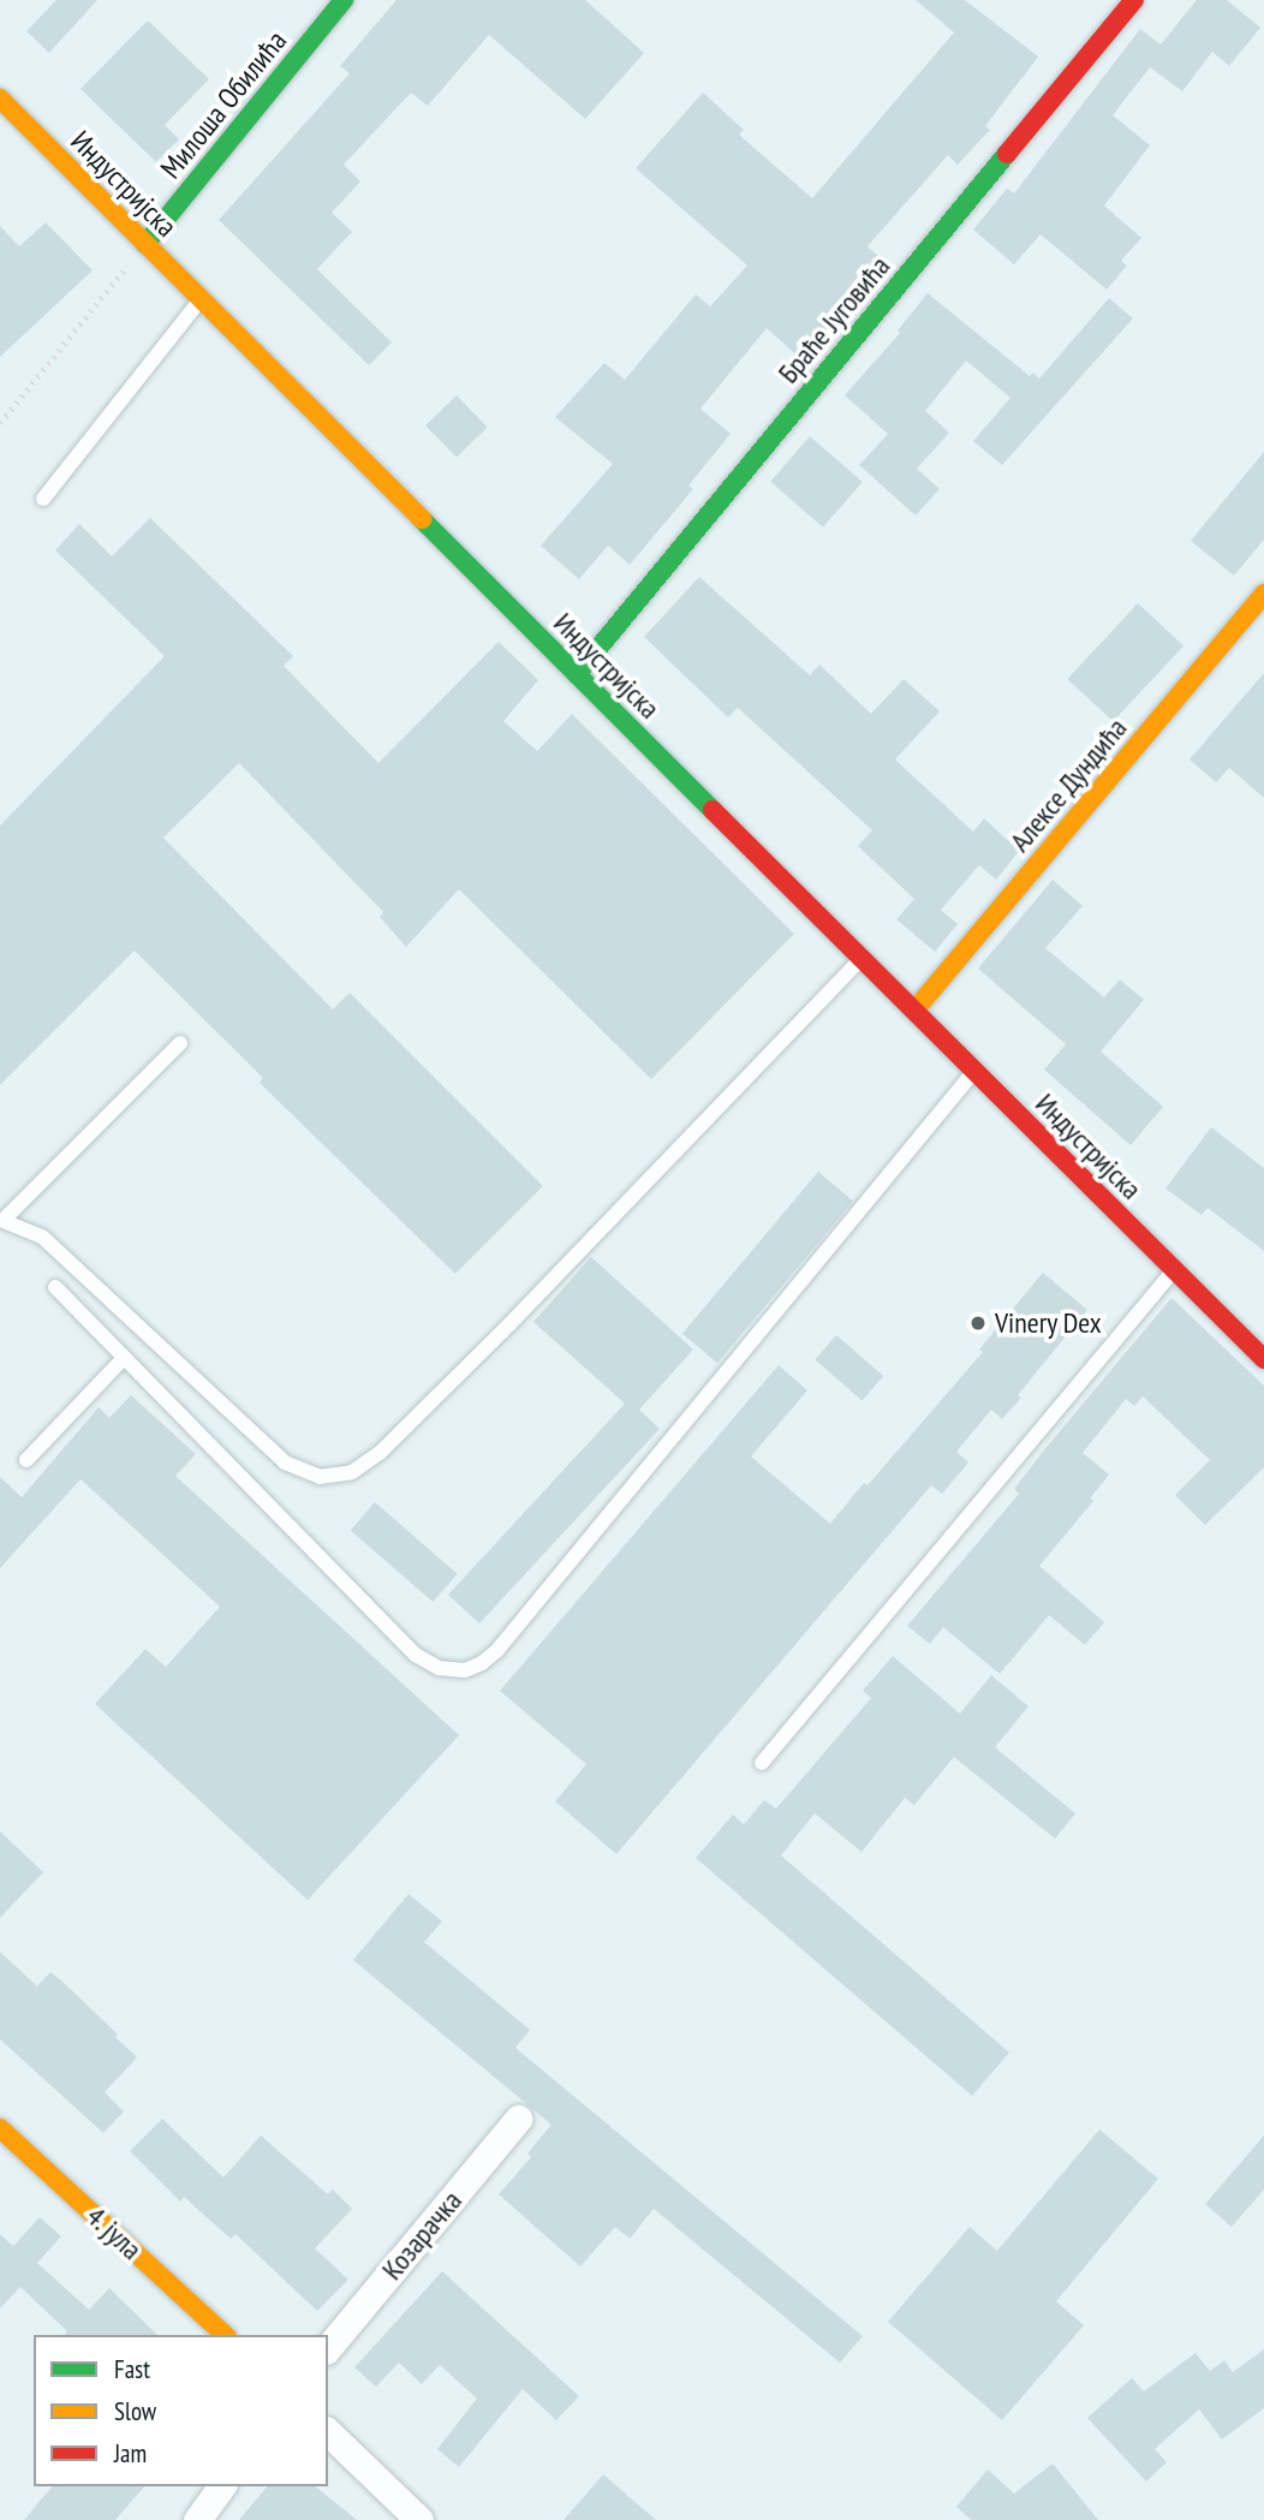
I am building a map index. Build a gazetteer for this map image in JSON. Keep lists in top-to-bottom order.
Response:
{
  "streets": {
    "street": [
      "Милоша Обилића",
      "Индустријска",
      "Браће Југовића",
      "Алексе Дундића",
      "4. јула",
      "Козарачка"
    ]
  },
  "crossings": [
    ["Милоша Обилића", "Индустријска"],
    ["Индустријска", "Браће Југовића"],
    ["Индустријска", "Алексе Дундића"]
  ],
  "places": ["Vinery Dex"],
  "legend": ["Fast", "Slow", "Jam"]
}
